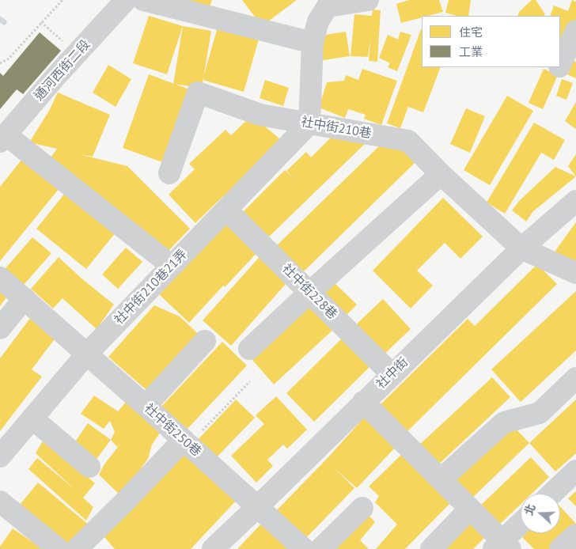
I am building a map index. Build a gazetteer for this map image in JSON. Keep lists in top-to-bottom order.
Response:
{
  "streets": {
    "street": [
      "通河西街二段",
      "社中街210巷",
      "社中街210巷21弄",
      "社中街228巷",
      "社中街",
      "社中街250巷"
    ]
  },
  "crossings": [
    ["社中街210巷", "社中街210巷21弄"],
    ["社中街210巷", "社中街"],
    ["社中街210巷21弄", "社中街228巷"],
    ["社中街210巷21弄", "社中街250巷"],
    ["社中街228巷", "社中街"],
    ["社中街", "社中街250巷"]
  ],
  "legend": ["住宅", "工業"],
  "north": "left"
}
